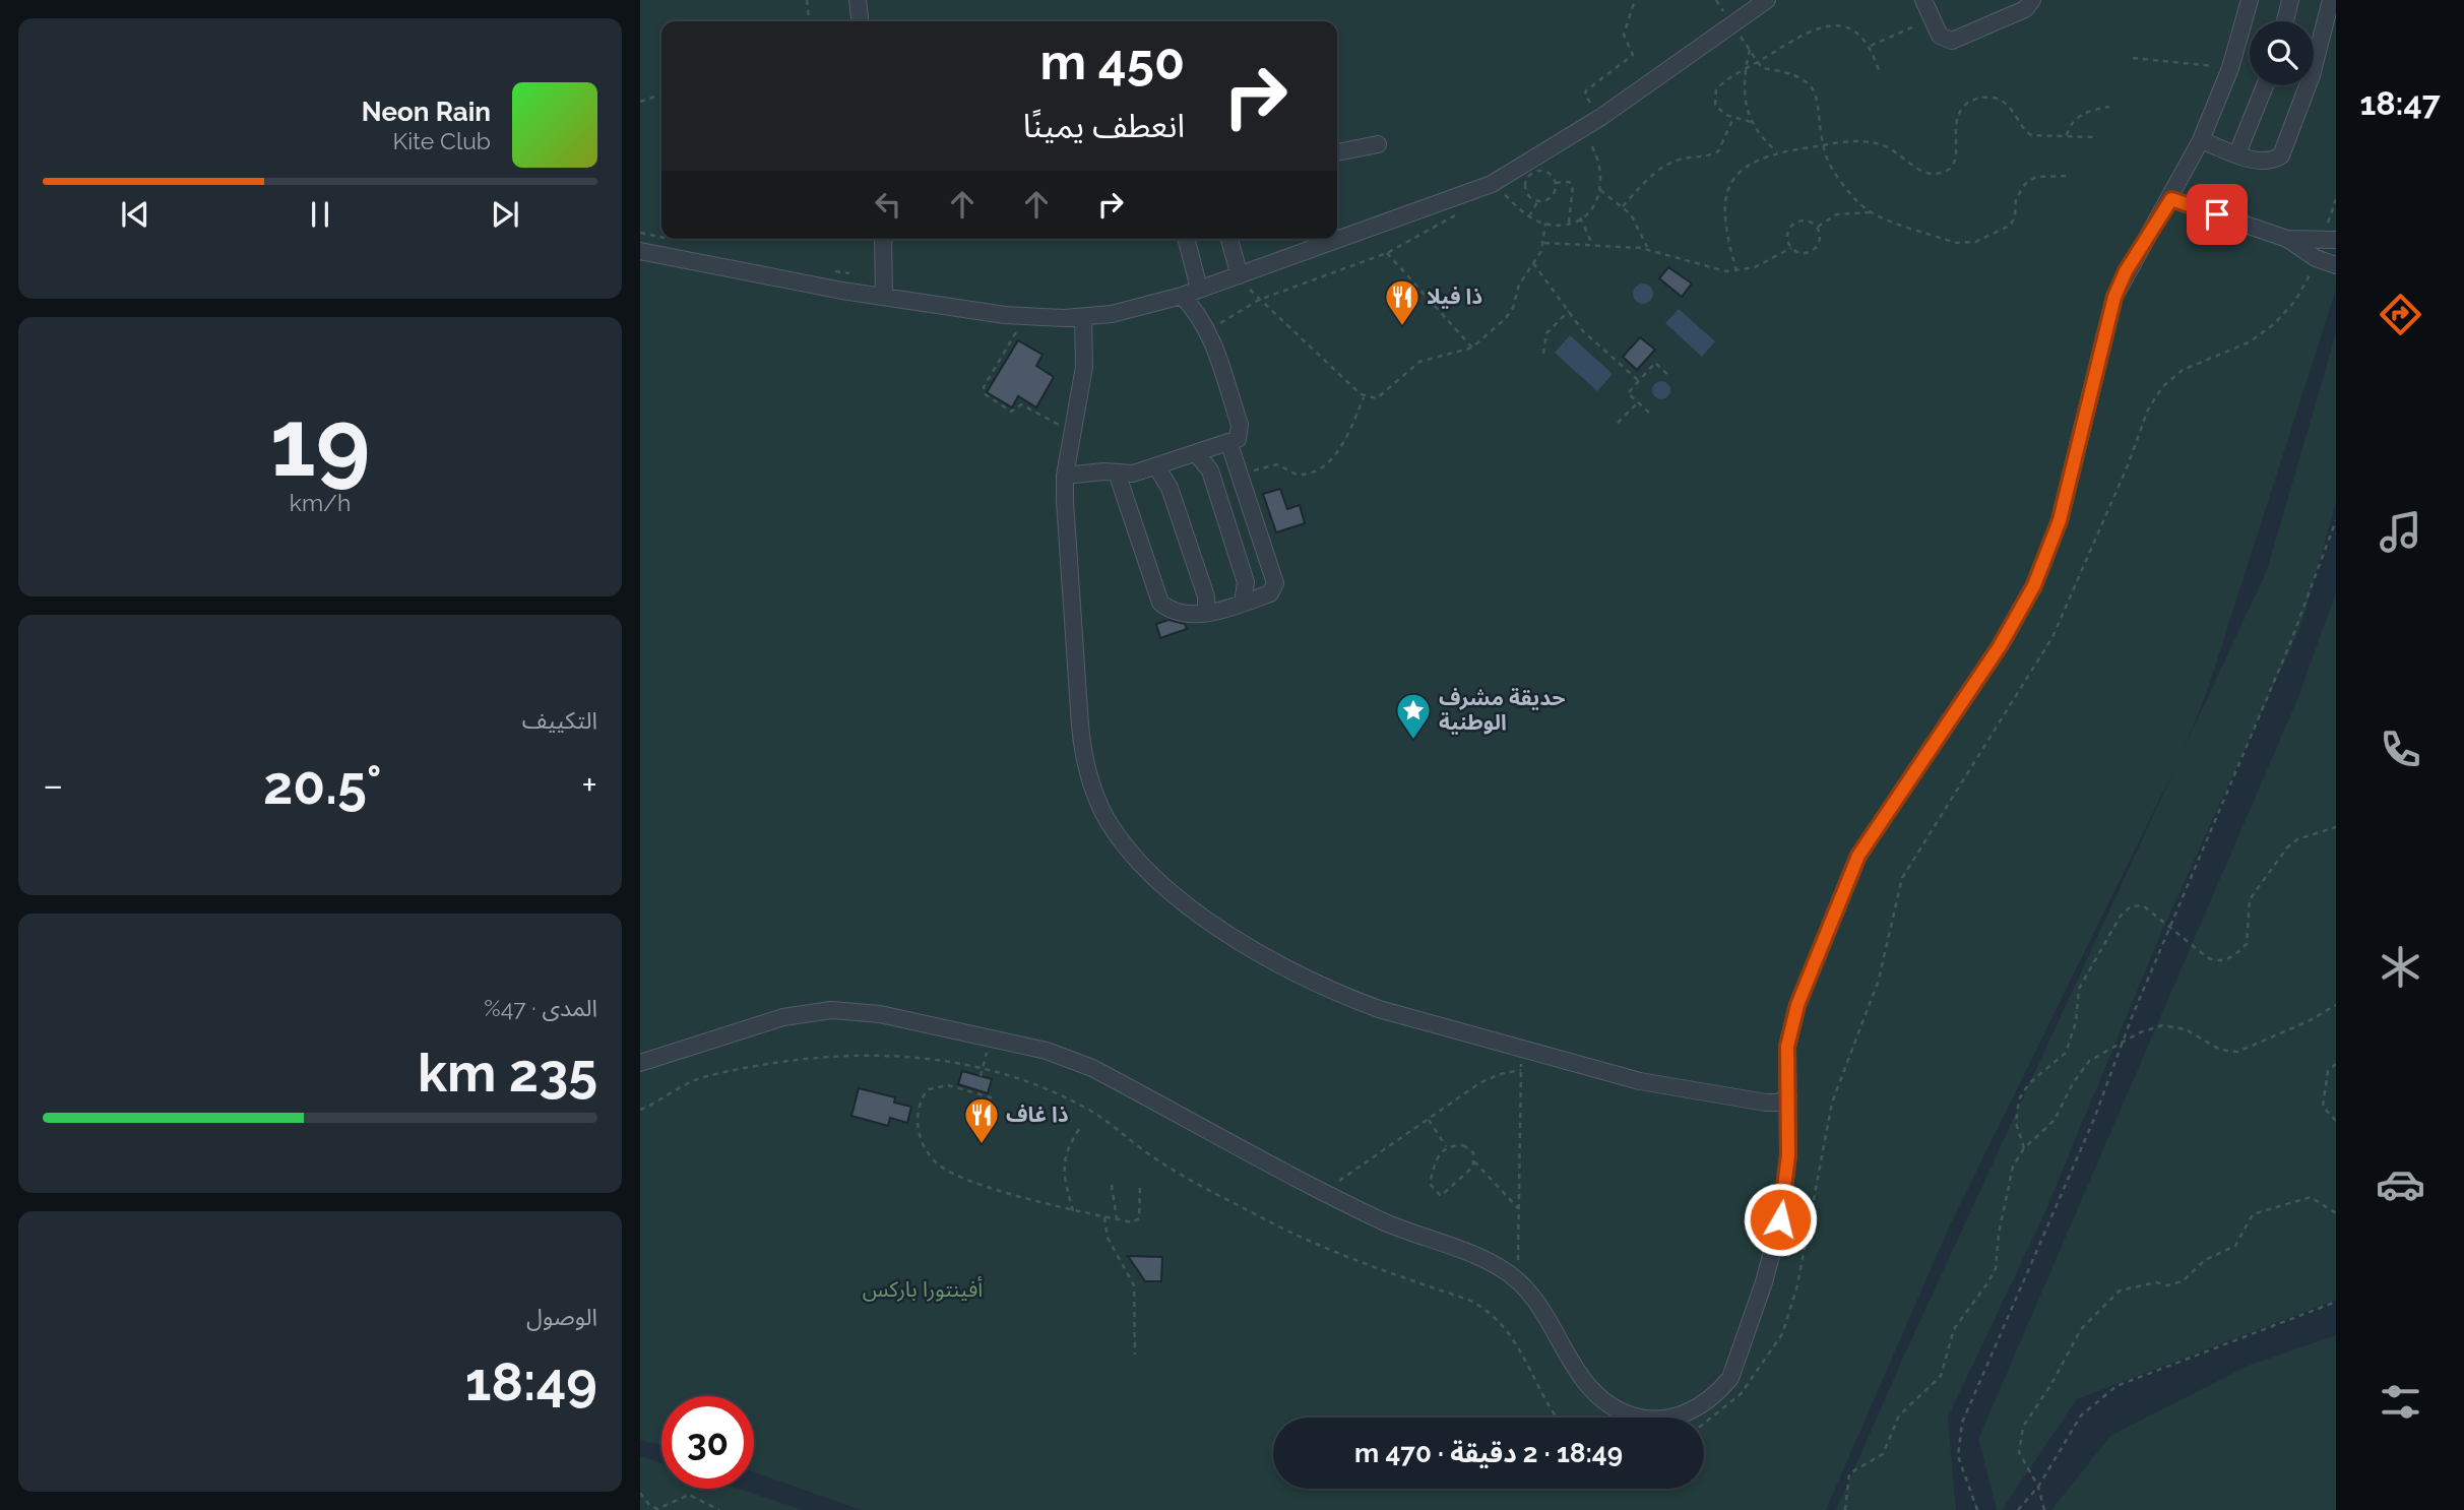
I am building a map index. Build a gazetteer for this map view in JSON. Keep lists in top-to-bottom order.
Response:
{
  "parks": ["أفينتورا باركس"],
  "places": {
    "restaurant": ["ذا فيلا", "ذا غاف"],
    "place": ["حديقة مشرف الوطنية"]
  },
  "page": {
    "tabs": "18:47",
    "turn": ["450 m", "انعطف يمينًا"],
    "song": ["Neon Rain", "Kite Club"],
    "tile": [
      ["19", "km/h"],
      "التكييف",
      ["المدى · 47%", "235 km"],
      ["الوصول", "18:49"]
    ],
    "heat": ["−", "20.5°", "+"],
    "limit": "30",
    "trip": "18:49 · 2 دقيقة · 470 m"
  }
}
